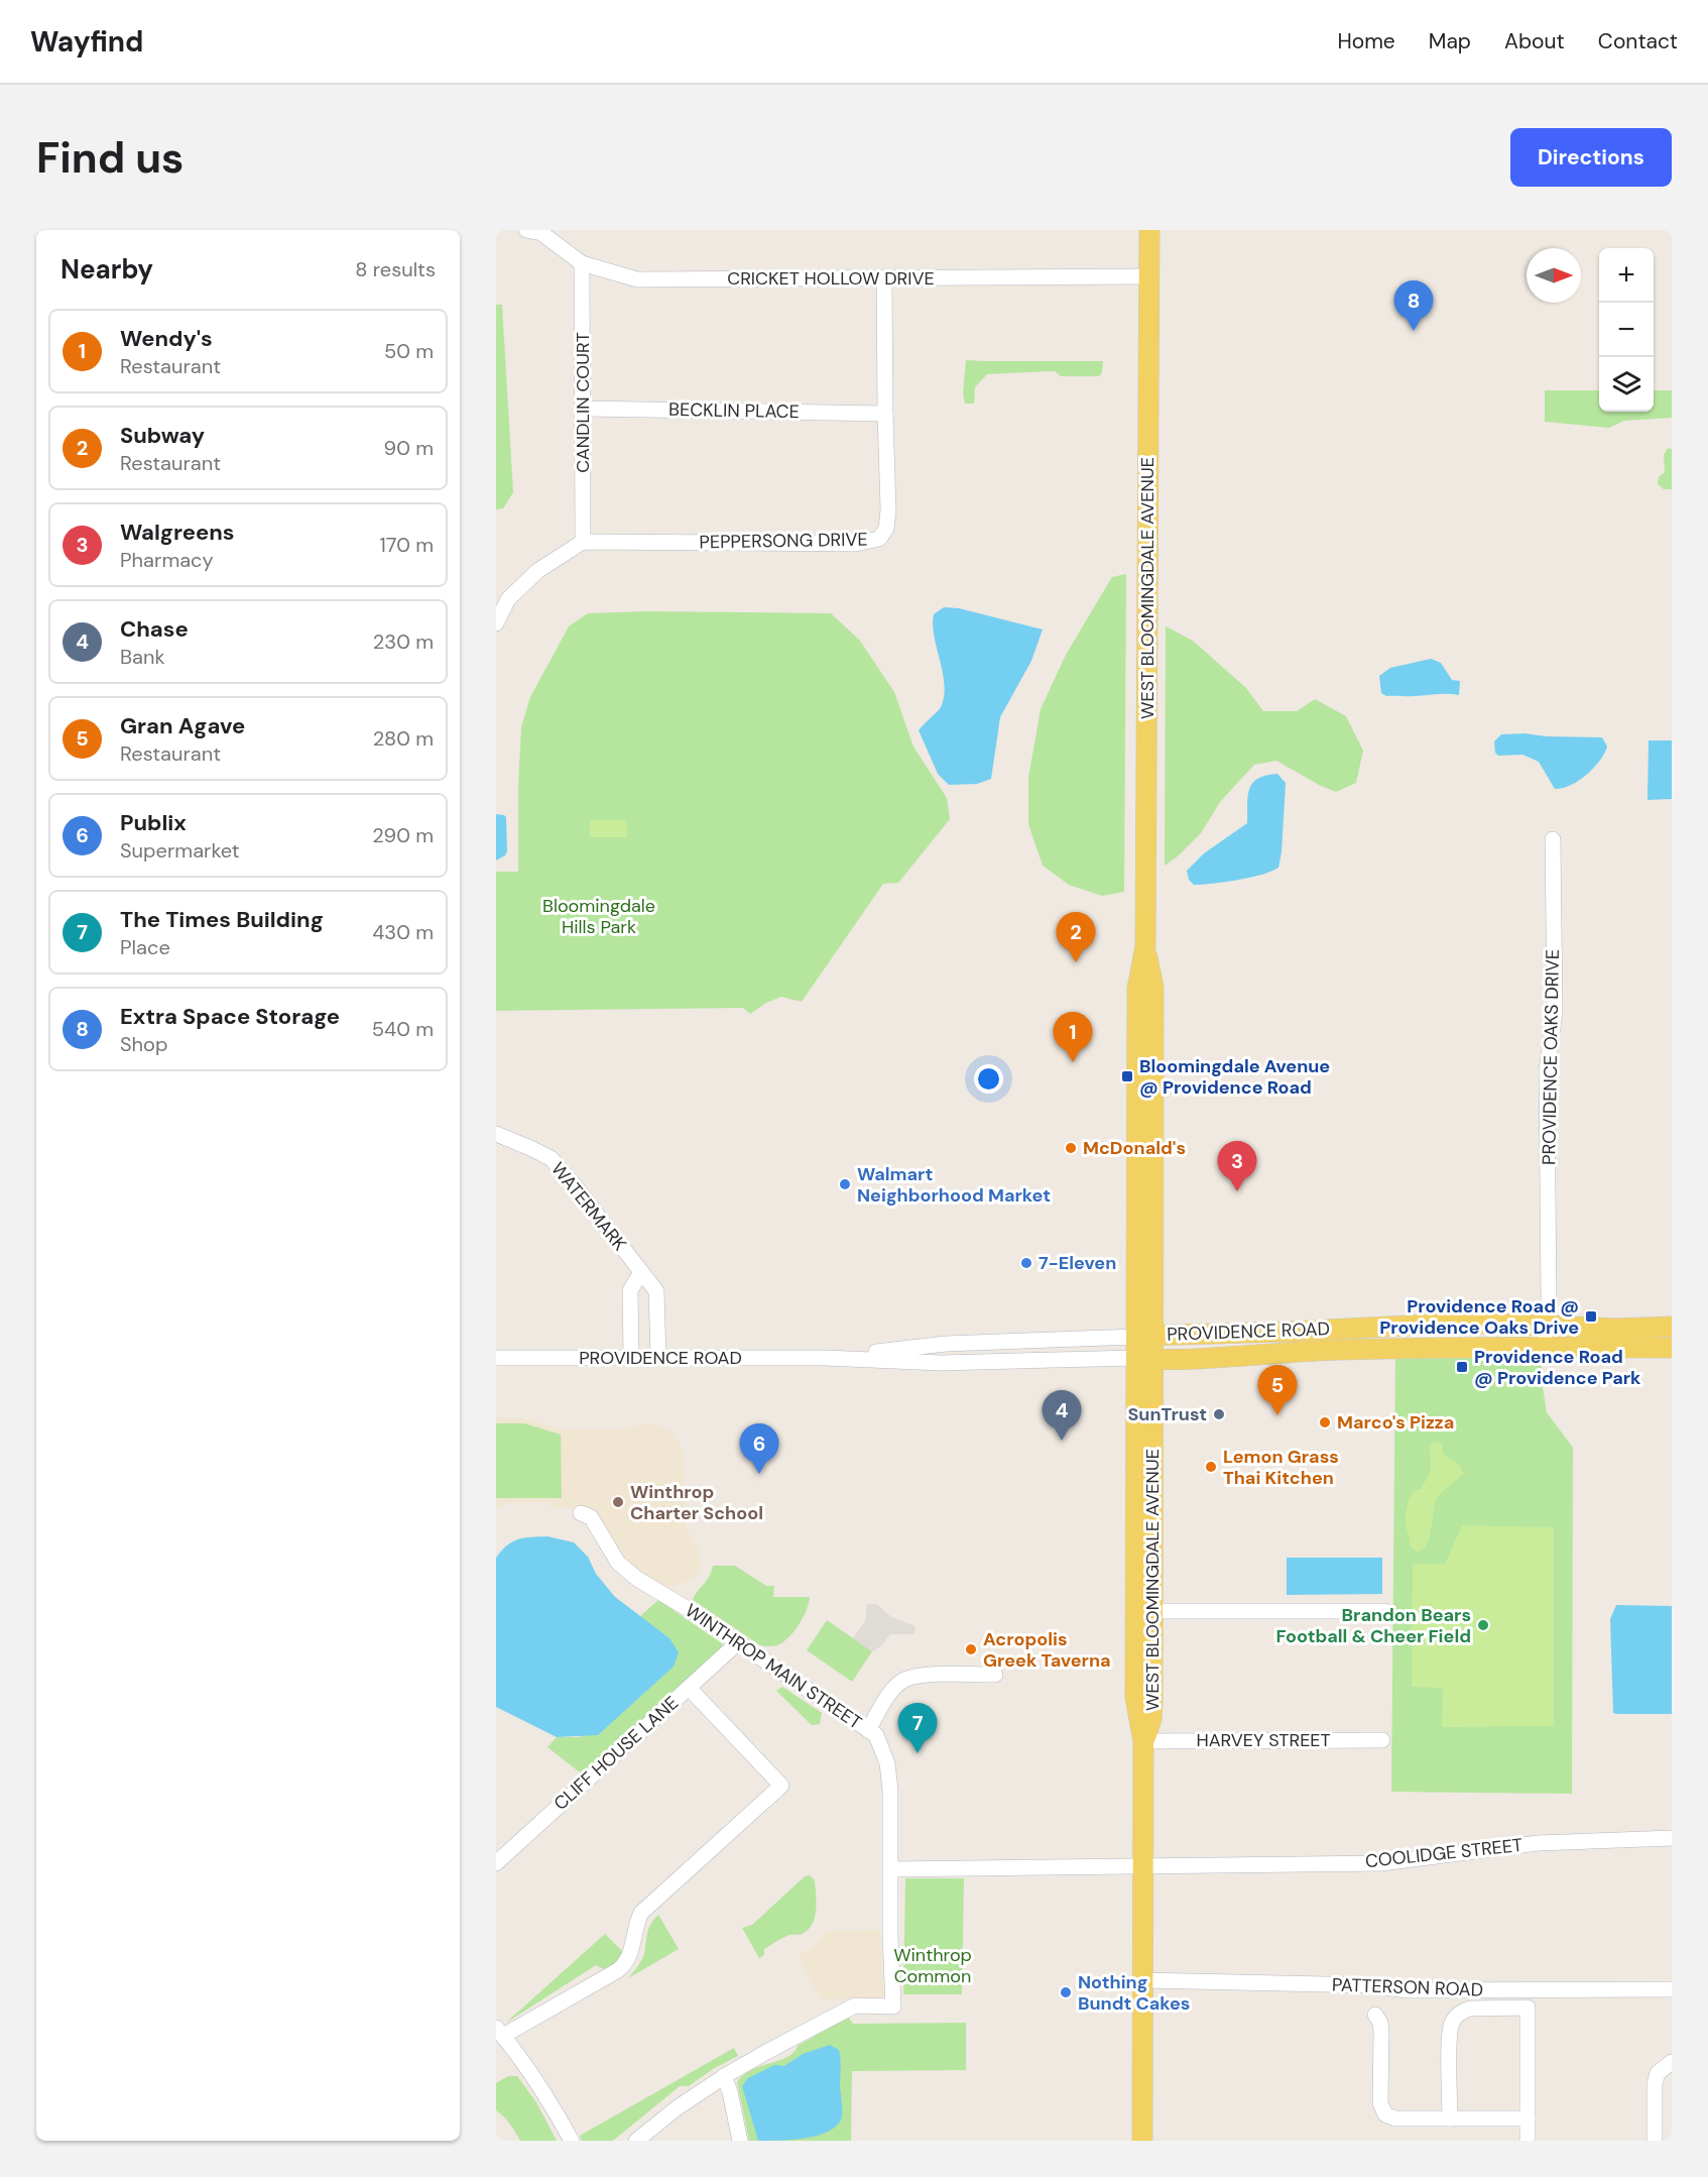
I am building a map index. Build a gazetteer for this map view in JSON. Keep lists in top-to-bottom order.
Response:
{
  "streets": {
    "main road": ["WEST BLOOMINGDALE AVENUE", "PROVIDENCE ROAD"],
    "street": [
      "CRICKET HOLLOW DRIVE",
      "CANDLIN COURT",
      "BECKLIN PLACE",
      "PEPPERSONG DRIVE",
      "PROVIDENCE OAKS DRIVE",
      "WATERMARK",
      "WINTHROP MAIN STREET",
      "HARVEY STREET",
      "CLIFF HOUSE LANE",
      "COOLIDGE STREET",
      "PATTERSON ROAD"
    ]
  },
  "crossings": [
    ["CRICKET HOLLOW DRIVE", "CANDLIN COURT"],
    ["CRICKET HOLLOW DRIVE", "PEPPERSONG DRIVE"],
    ["CRICKET HOLLOW DRIVE", "WEST BLOOMINGDALE AVENUE"],
    ["CANDLIN COURT", "BECKLIN PLACE"],
    ["CANDLIN COURT", "PEPPERSONG DRIVE"],
    ["BECKLIN PLACE", "PEPPERSONG DRIVE"],
    ["WEST BLOOMINGDALE AVENUE", "PROVIDENCE ROAD"],
    ["WEST BLOOMINGDALE AVENUE", "HARVEY STREET"],
    ["WEST BLOOMINGDALE AVENUE", "COOLIDGE STREET"],
    ["WEST BLOOMINGDALE AVENUE", "PATTERSON ROAD"],
    ["PROVIDENCE OAKS DRIVE", "PROVIDENCE ROAD"],
    ["WATERMARK", "PROVIDENCE ROAD"],
    ["WINTHROP MAIN STREET", "CLIFF HOUSE LANE"],
    ["WINTHROP MAIN STREET", "COOLIDGE STREET"]
  ],
  "parks": ["Bloomingdale Hills Park", "Winthrop Common"],
  "places": {
    "transit": ["Bloomingdale Avenue @ Providence Road", "Providence Road @ Providence Oaks Drive", "Providence Road @ Providence Park"],
    "other": [
      "McDonald's",
      "Walmart Neighborhood Market",
      "7-Eleven",
      "SunTrust",
      "Marco's Pizza",
      "Lemon Grass Thai Kitchen",
      "Winthrop Charter School",
      "Brandon Bears Football & Cheer Field",
      "Acropolis Greek Taverna",
      "Nothing Bundt Cakes"
    ]
  },
  "north": "right",
  "page": {
    "header": "Wayfind",
    "nav": [
      "Home",
      "Map",
      "About",
      "Contact"
    ],
    "buttons": "Directions",
    "title": "Find us",
    "heading": ["Nearby", "8 results"],
    "map_buttons": ["+", "−"],
    "pins": [
      "8",
      "2",
      "1",
      "3",
      "5",
      "4",
      "6",
      "7"
    ],
    "list": [
      {
        "mark": "1",
        "name": "Wendy's",
        "note": "Restaurant",
        "value": "50 m"
      },
      {
        "mark": "2",
        "name": "Subway",
        "note": "Restaurant",
        "value": "90 m"
      },
      {
        "mark": "3",
        "name": "Walgreens",
        "note": "Pharmacy",
        "value": "170 m"
      },
      {
        "mark": "4",
        "name": "Chase",
        "note": "Bank",
        "value": "230 m"
      },
      {
        "mark": "5",
        "name": "Gran Agave",
        "note": "Restaurant",
        "value": "280 m"
      },
      {
        "mark": "6",
        "name": "Publix",
        "note": "Supermarket",
        "value": "290 m"
      },
      {
        "mark": "7",
        "name": "The Times Building",
        "note": "Place",
        "value": "430 m"
      },
      {
        "mark": "8",
        "name": "Extra Space Storage",
        "note": "Shop",
        "value": "540 m"
      }
    ]
  }
}
